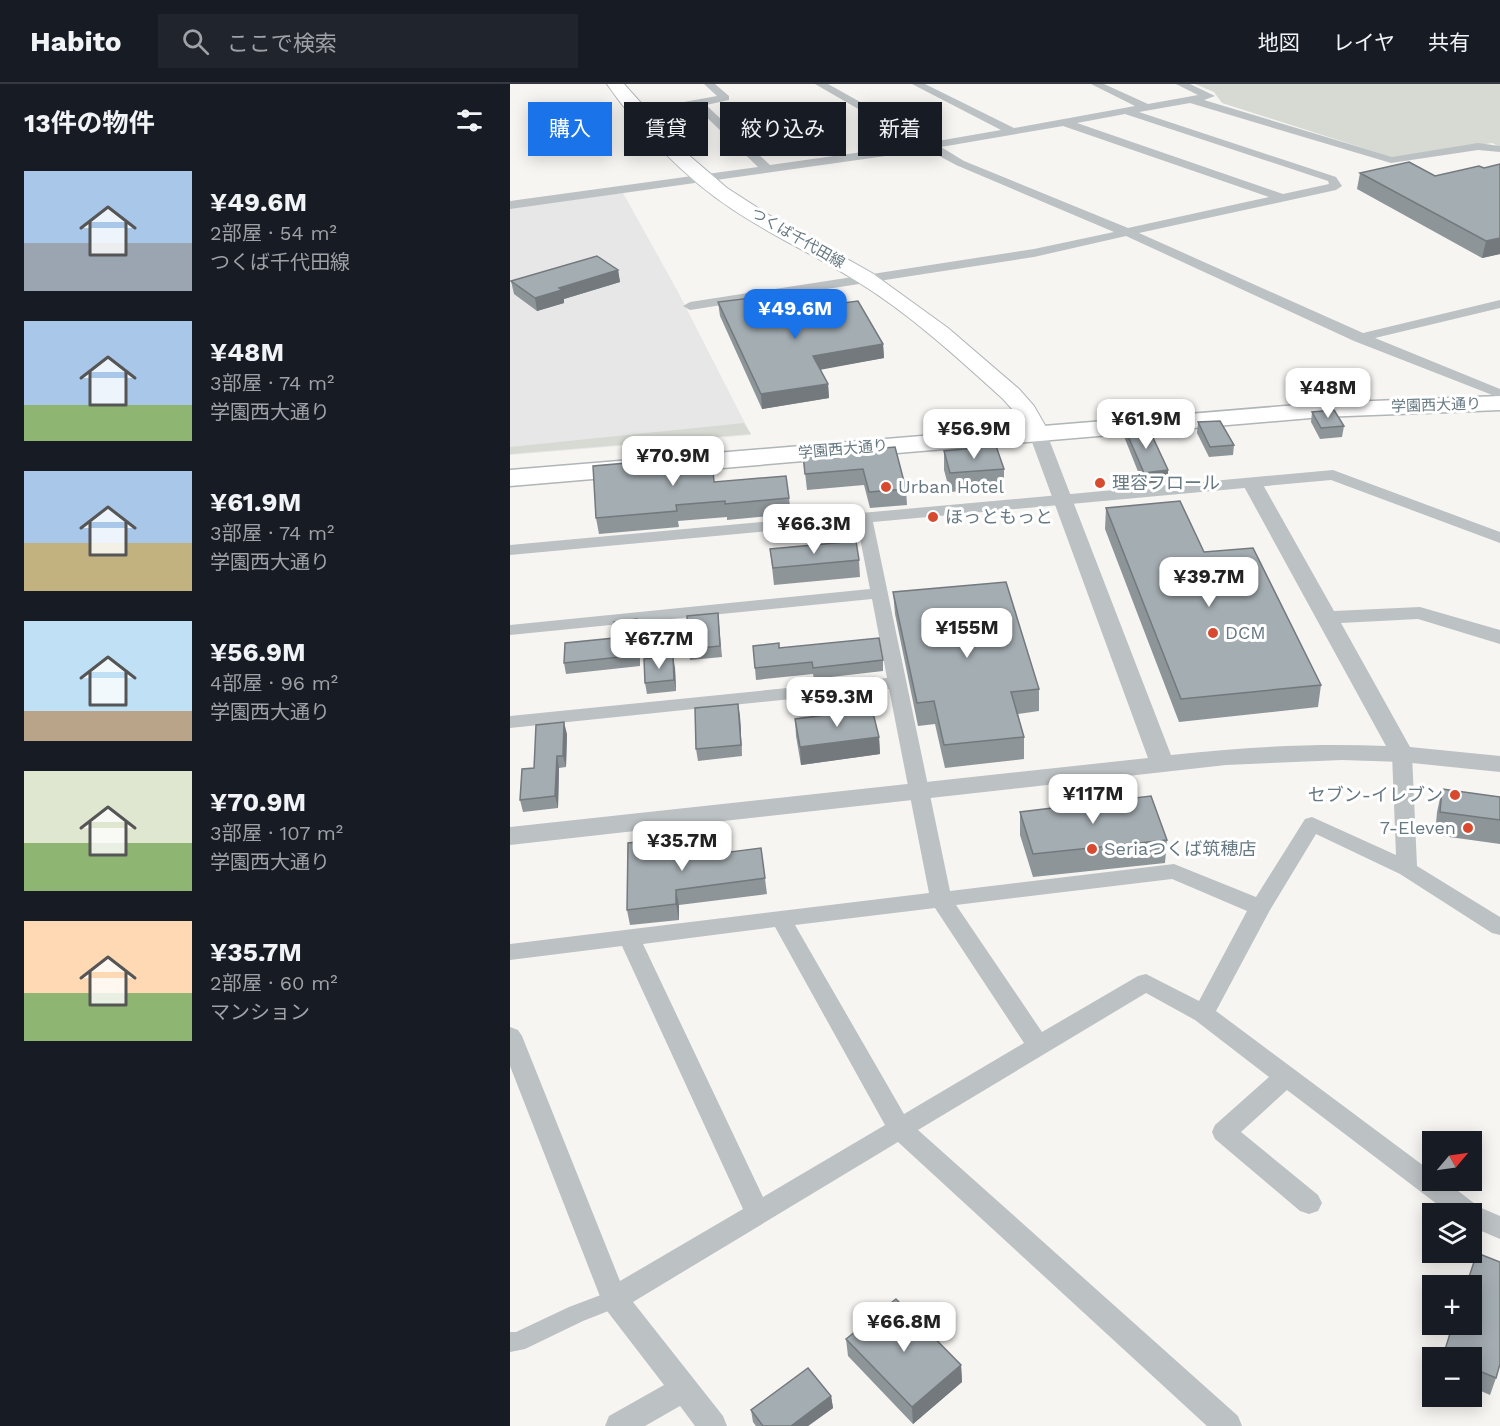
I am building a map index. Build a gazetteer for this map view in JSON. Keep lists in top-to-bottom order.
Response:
{
  "streets": {
    "highway": ["学園西大通り"],
    "main road": ["つくば千代田線"]
  },
  "crossings": [
    ["つくば千代田線", "学園西大通り"]
  ],
  "places": [
    "理容フロール",
    "Urban Hotel",
    "ほっともっと",
    "DCM",
    "セブン-イレブン",
    "7-Eleven",
    "Seriaつくば筑穂店"
  ],
  "north": "top right",
  "page": {
    "header": "Habito",
    "search": "ここで検索",
    "nav": ["地図", "レイヤ", "共有"],
    "heading": "13件の物件",
    "chip": [
      "購入",
      "賃貸",
      "絞り込み",
      "新着"
    ],
    "list": [
      {
        "name": "¥49.6M",
        "note": "2部屋 · 54 m² · つくば千代田線"
      },
      {
        "name": "¥48M",
        "note": "3部屋 · 74 m² · 学園西大通り"
      },
      {
        "name": "¥61.9M",
        "note": "3部屋 · 74 m² · 学園西大通り"
      },
      {
        "name": "¥56.9M",
        "note": "4部屋 · 96 m² · 学園西大通り"
      },
      {
        "name": "¥70.9M",
        "note": "3部屋 · 107 m² · 学園西大通り"
      },
      {
        "name": "¥35.7M",
        "note": "2部屋 · 60 m² · マンション"
      }
    ],
    "price": [
      "¥49.6M",
      "¥48M",
      "¥61.9M",
      "¥56.9M",
      "¥70.9M",
      "¥66.3M",
      "¥39.7M",
      "¥155M",
      "¥67.7M",
      "¥59.3M",
      "¥117M",
      "¥35.7M",
      "¥66.8M"
    ],
    "map_buttons": ["+", "−"]
  }
}
